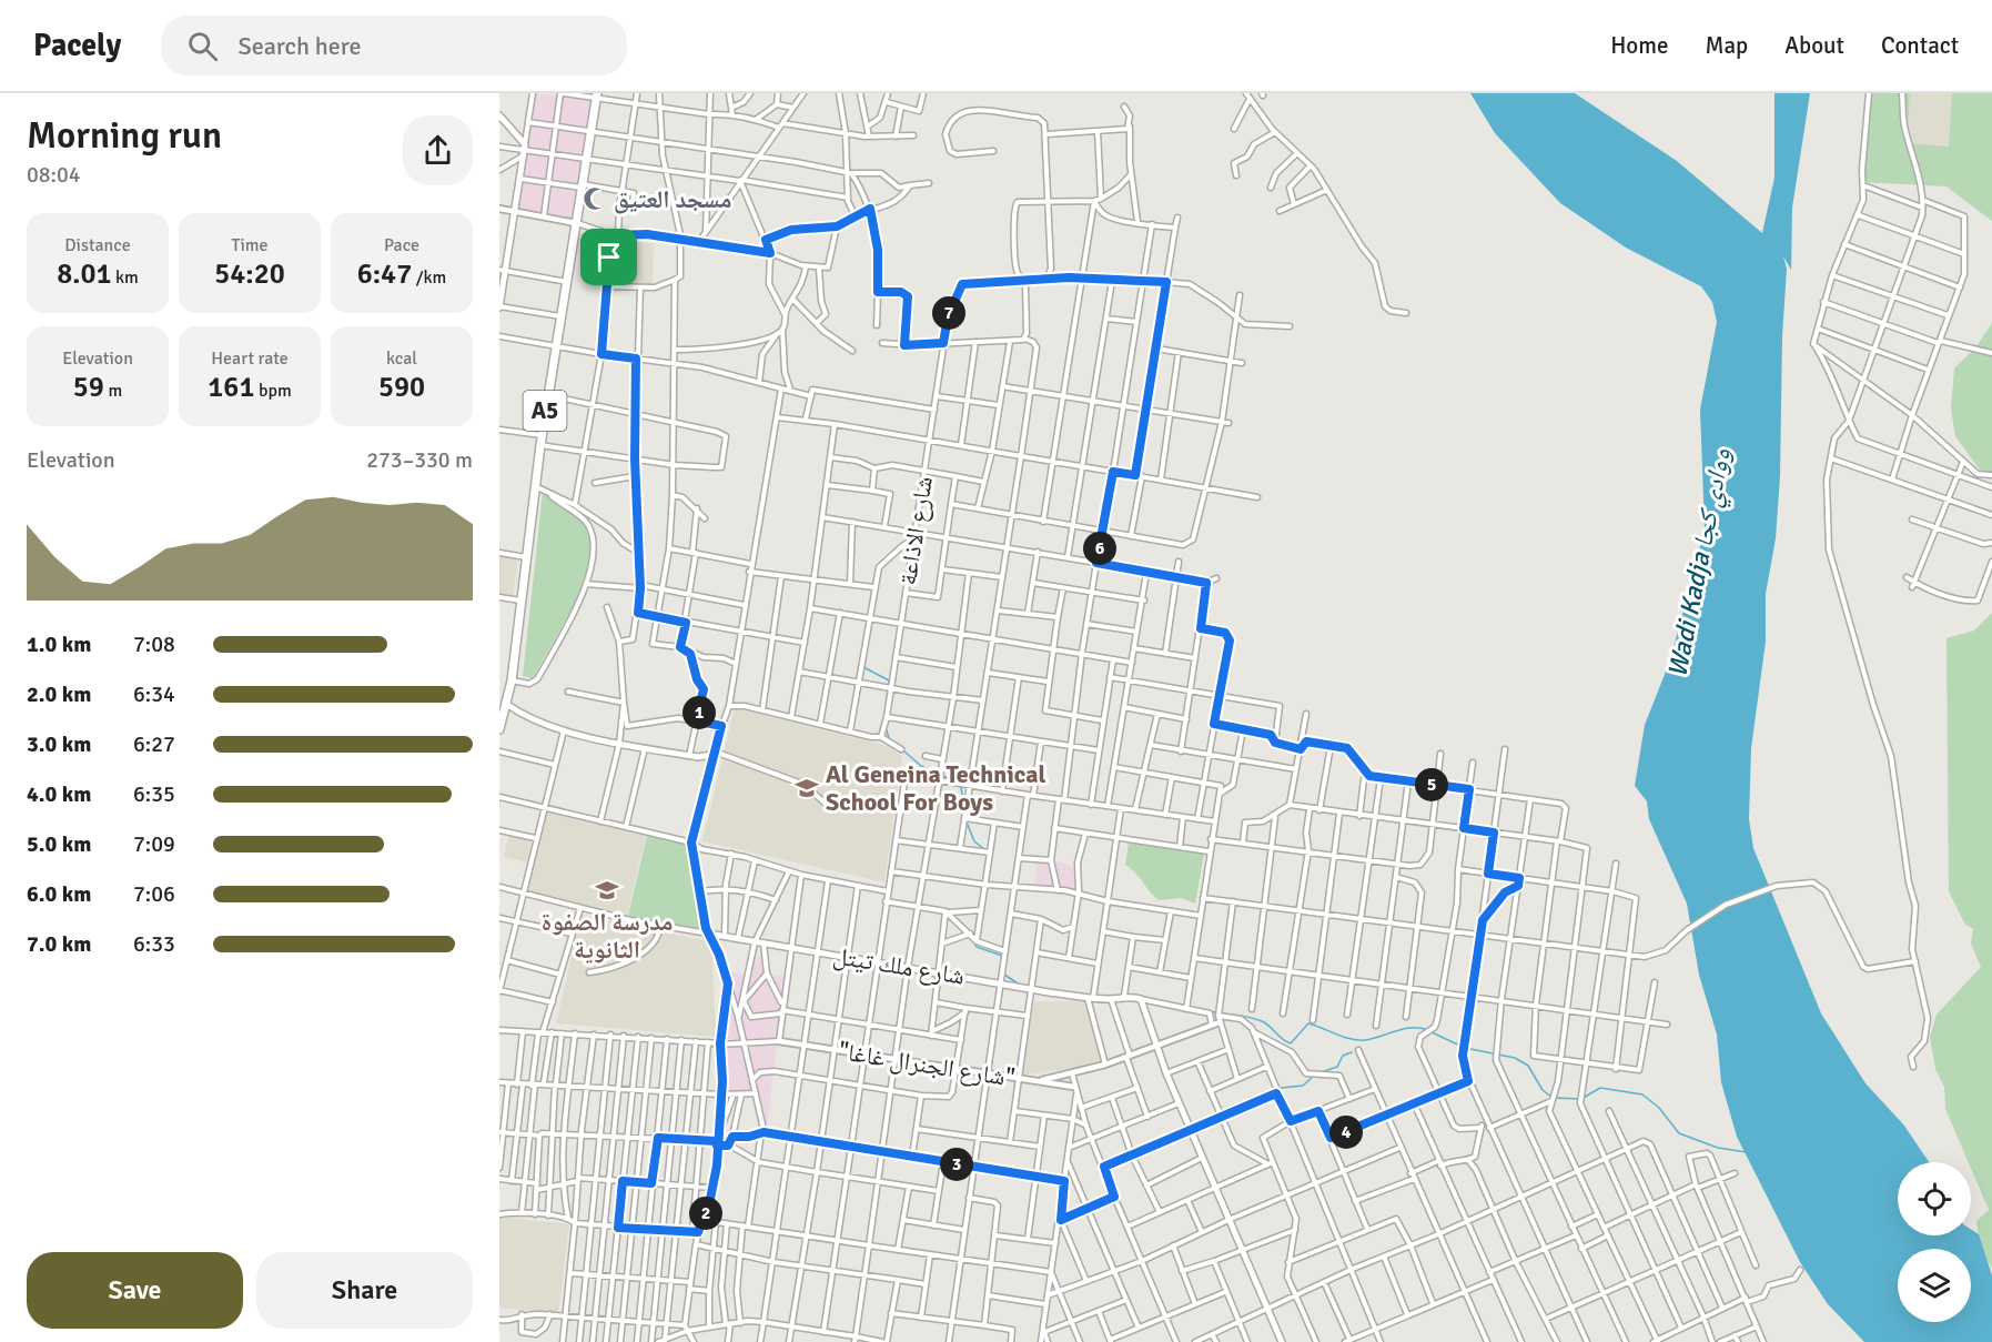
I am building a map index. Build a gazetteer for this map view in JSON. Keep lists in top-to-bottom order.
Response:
{
  "streets": {
    "highway": ["A5"],
    "main road": ["شارع ملك تيتل"],
    "street": ["شارع الاذاعة", "\"شارع الجنرال غاغا\""]
  },
  "water": ["Wadi Kadja ووادي كجا"],
  "places": {
    "mosque": ["مسجد العتيق"],
    "school or university": ["Al Geneina Technical School For Boys", "مدرسة الصفوة الثانوية"]
  },
  "page": {
    "header": "Pacely",
    "search": "Search here",
    "nav": [
      "Home",
      "Map",
      "About",
      "Contact"
    ],
    "heading": ["Morning run", "08:04"],
    "stats": [
      ["Distance", "8.01 km"],
      ["Time", "54:20"],
      ["Pace", "6:47 /km"],
      ["Elevation", "59 m"],
      ["Heart rate", "161 bpm"],
      ["kcal", "590"]
    ],
    "pins": [
      "7",
      "6",
      "1",
      "5",
      "4",
      "3",
      "2"
    ],
    "chart": ["Elevation", "273–330 m"],
    "list": [
      {
        "name": "1.0 km",
        "note": "7:08"
      },
      {
        "name": "2.0 km",
        "note": "6:34"
      },
      {
        "name": "3.0 km",
        "note": "6:27"
      },
      {
        "name": "4.0 km",
        "note": "6:35"
      },
      {
        "name": "5.0 km",
        "note": "7:09"
      },
      {
        "name": "6.0 km",
        "note": "7:06"
      },
      {
        "name": "7.0 km",
        "note": "6:33"
      }
    ],
    "buttons": ["Save", "Share"]
  }
}
